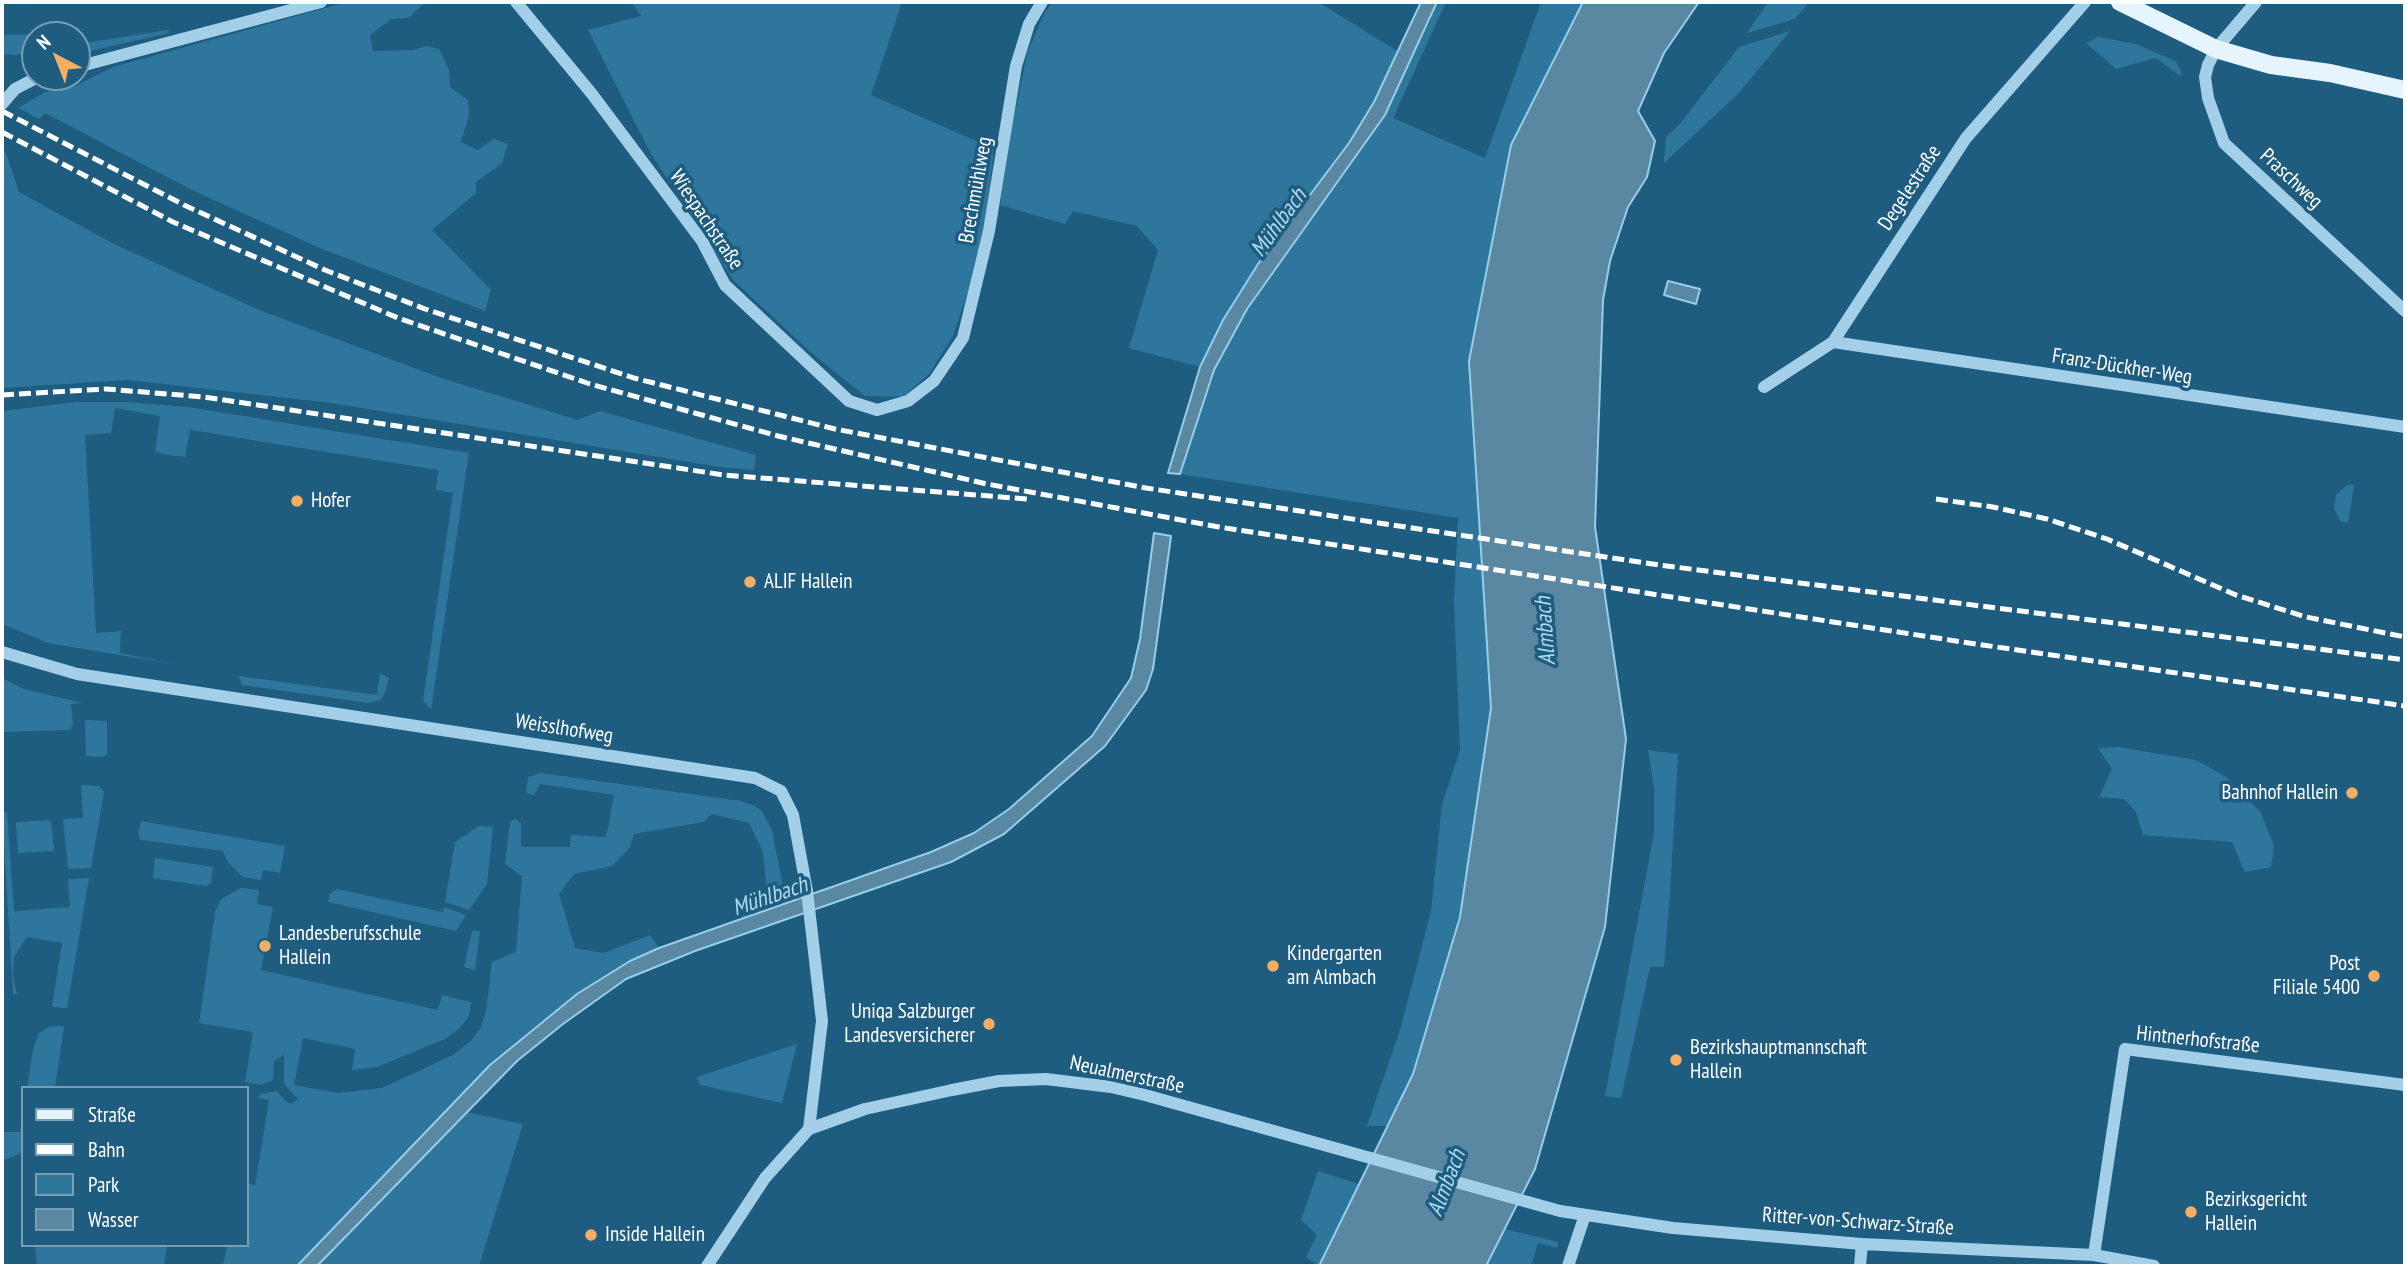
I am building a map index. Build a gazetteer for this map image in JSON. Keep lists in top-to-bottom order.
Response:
{
  "streets": {
    "street": [
      "Praschweg",
      "Degelestraße",
      "Brechmühlweg",
      "Wiespachstraße",
      "Franz-Dückher-Weg",
      "Weisslhofweg",
      "Hintnerhofstraße",
      "Neualmerstraße",
      "Ritter-von-Schwarz-Straße"
    ]
  },
  "crossings": [
    ["Degelestraße", "Franz-Dückher-Weg"],
    ["Brechmühlweg", "Wiespachstraße"],
    ["Weisslhofweg", "Neualmerstraße"],
    ["Hintnerhofstraße", "Ritter-von-Schwarz-Straße"],
    ["Neualmerstraße", "Ritter-von-Schwarz-Straße"]
  ],
  "water": ["Mühlbach", "Almbach"],
  "places": [
    "Hofer",
    "ALIF Hallein",
    "Bahnhof Hallein",
    "Landesberufsschule Hallein",
    "Kindergarten am Almbach",
    "Post Filiale 5400",
    "Uniqa Salzburger Landesversicherer",
    "Bezirkshauptmannschaft Hallein",
    "Bezirksgericht Hallein",
    "Inside Hallein"
  ],
  "legend": [
    "Straße",
    "Bahn",
    "Park",
    "Wasser"
  ],
  "north": "top left"
}
